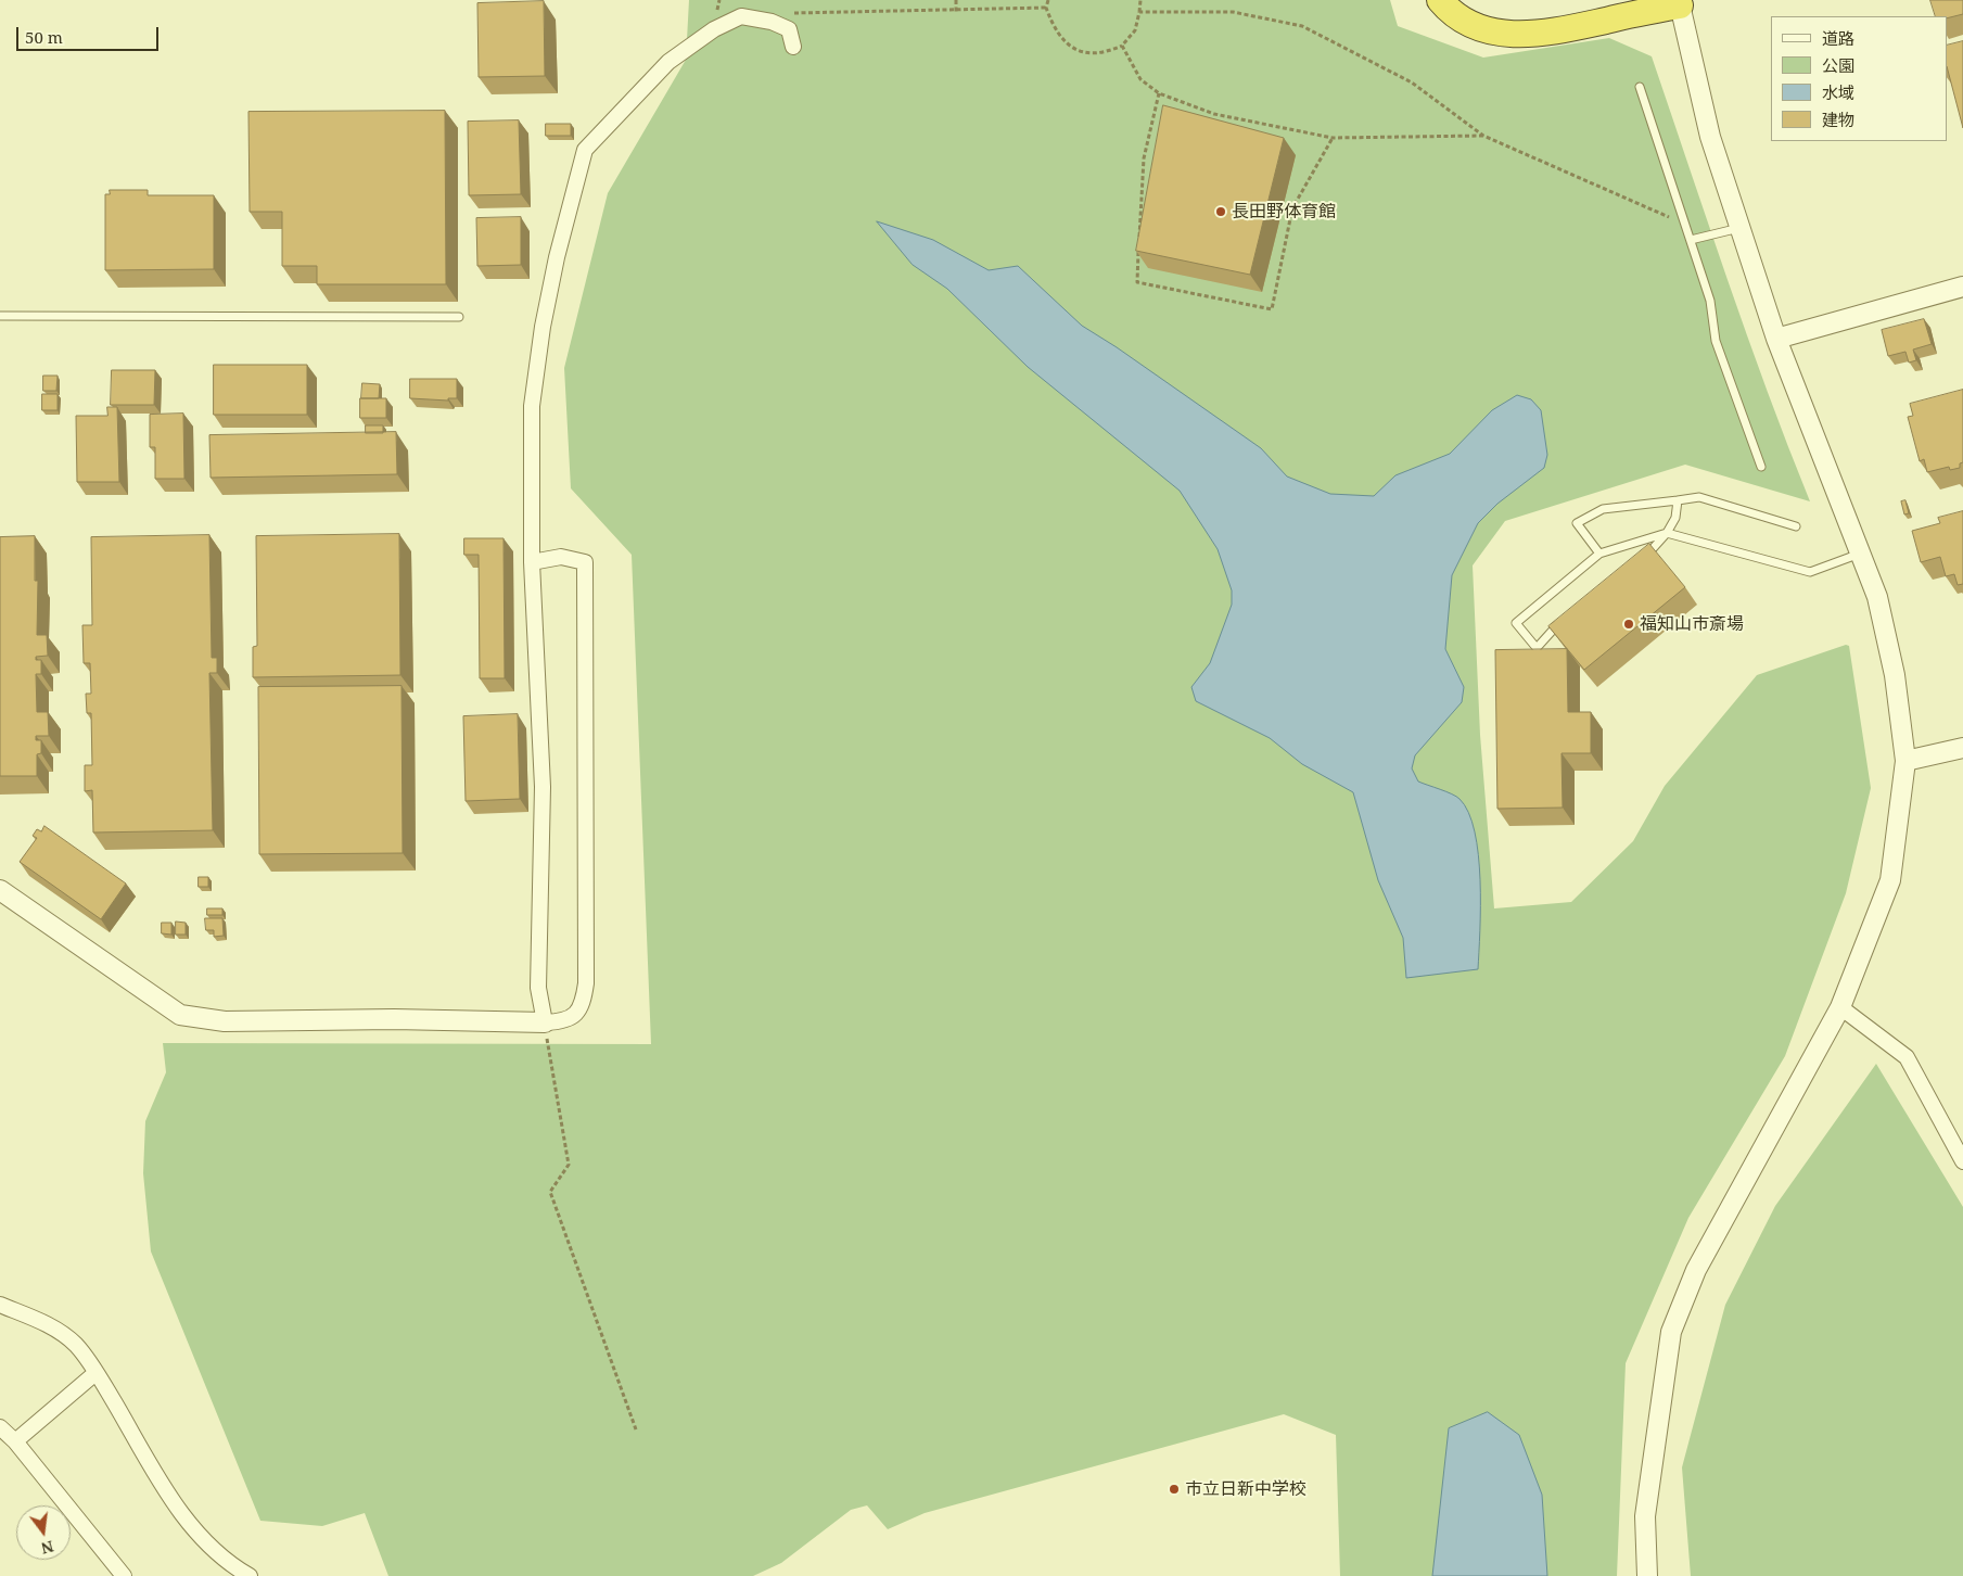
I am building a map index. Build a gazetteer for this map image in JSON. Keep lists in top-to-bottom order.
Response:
{
  "places": ["長田野体育館", "福知山市斎場", "市立日新中学校"],
  "legend": [
    "道路",
    "公園",
    "水域",
    "建物"
  ],
  "scale_bar": "50 m",
  "north": "bottom"
}
